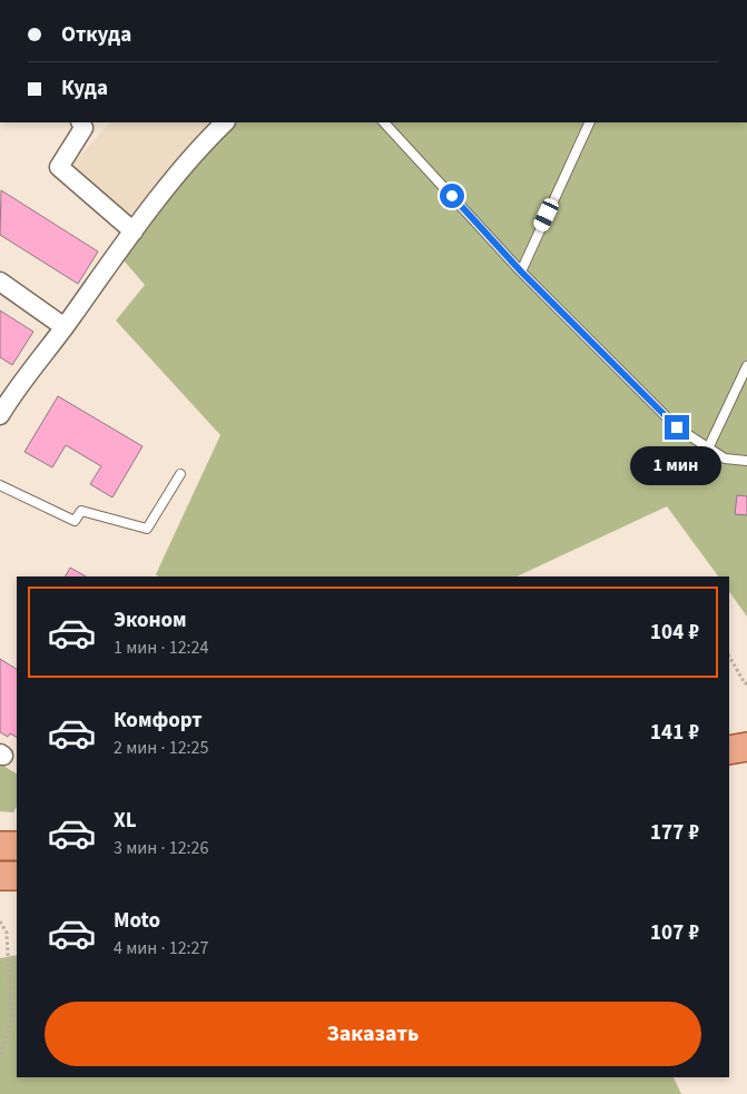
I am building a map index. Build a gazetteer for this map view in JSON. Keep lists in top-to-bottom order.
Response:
{
  "page": {
    "banner": ["Откуда", "Куда"],
    "bubble": "1 мин",
    "list": [
      {
        "name": "Эконом",
        "note": "1 мин · 12:24",
        "value": "104 ₽"
      },
      {
        "name": "Комфорт",
        "note": "2 мин · 12:25",
        "value": "141 ₽"
      },
      {
        "name": "XL",
        "note": "3 мин · 12:26",
        "value": "177 ₽"
      },
      {
        "name": "Moto",
        "note": "4 мин · 12:27",
        "value": "107 ₽"
      }
    ],
    "buttons": "Заказать"
  }
}
